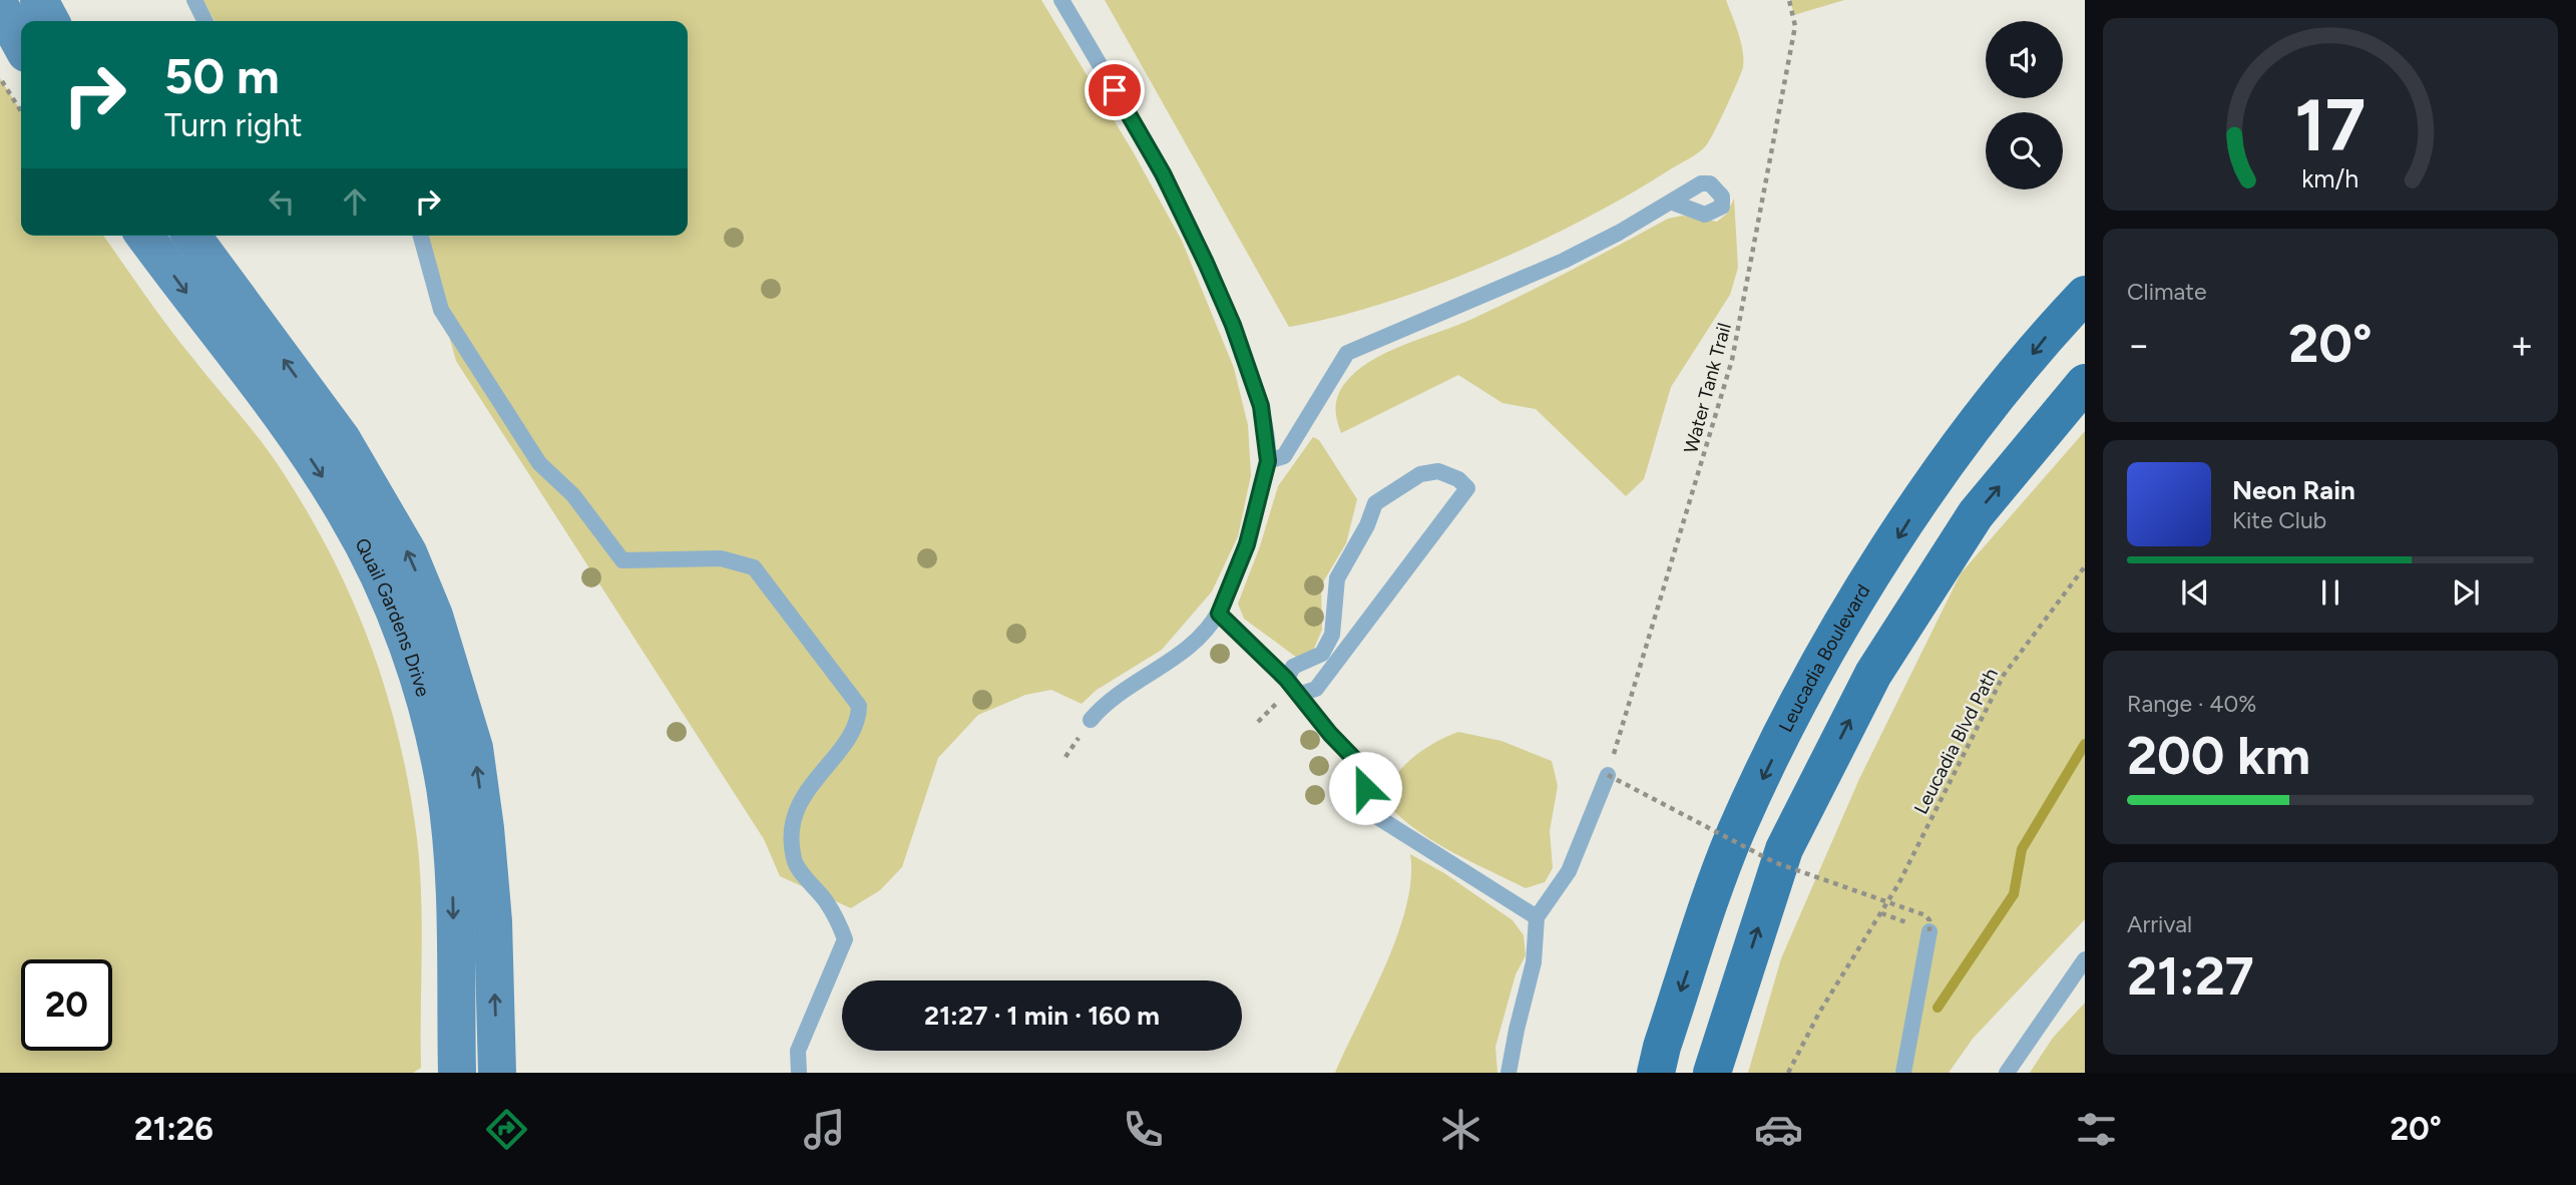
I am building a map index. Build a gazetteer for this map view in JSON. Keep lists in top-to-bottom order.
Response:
{
  "streets": {
    "main road": ["Quail Gardens Drive", "Leucadia Boulevard"],
    "path": ["Water Tank Trail", "Leucadia Blvd Path"]
  },
  "page": {
    "turn": ["50 m", "Turn right"],
    "tile": [
      "Climate",
      ["Range · 40%", "200 km"],
      ["Arrival", "21:27"]
    ],
    "heat": ["−", "20°", "+"],
    "song": ["Neon Rain", "Kite Club"],
    "limit": "20",
    "trip": "21:27 · 1 min · 160 m",
    "tabs": ["21:26", "20°"],
    "gauge": ["17", "km/h"]
  }
}
